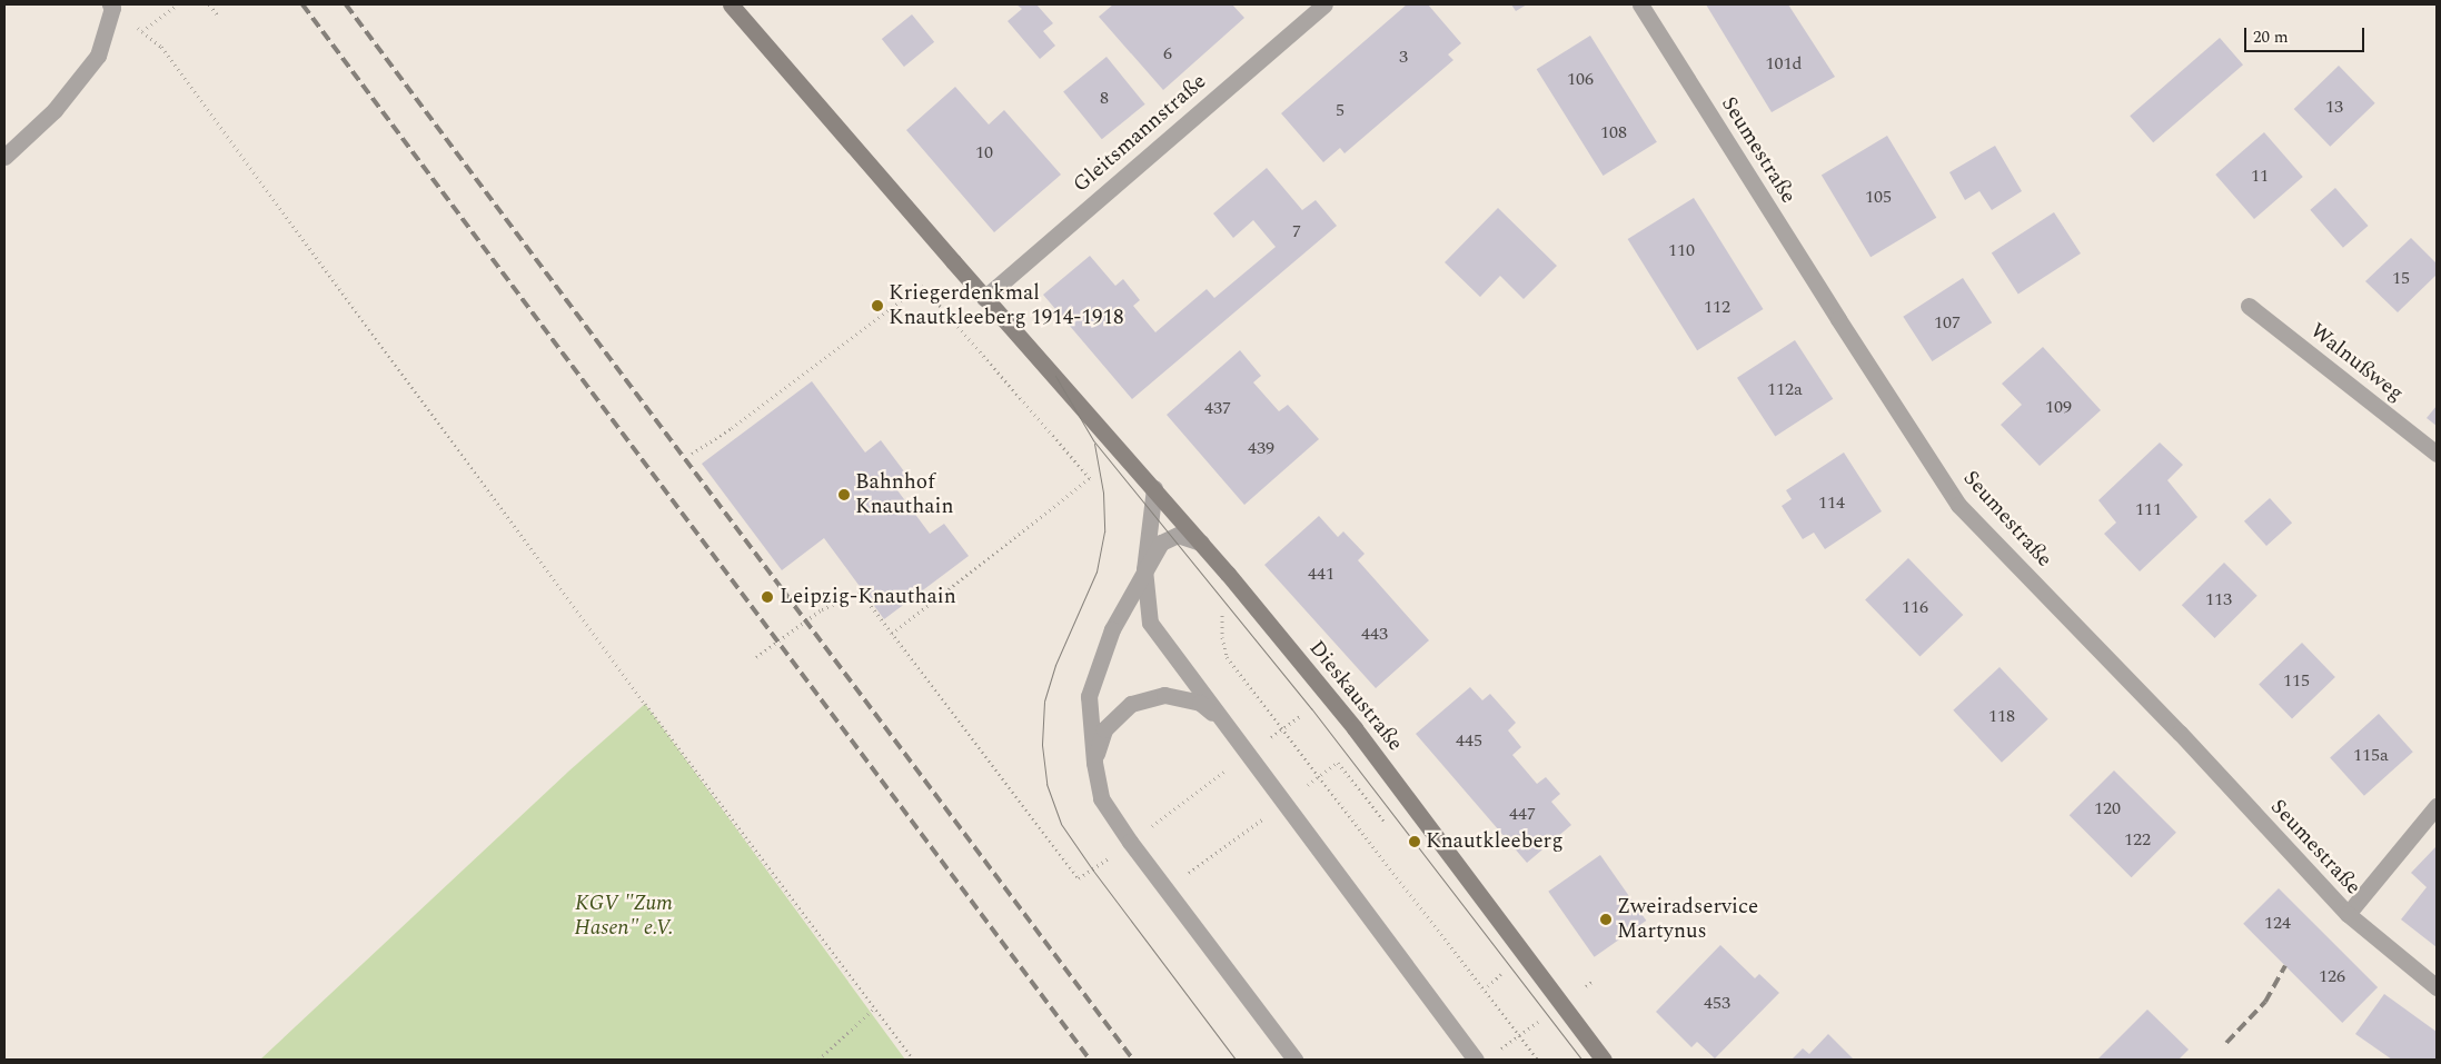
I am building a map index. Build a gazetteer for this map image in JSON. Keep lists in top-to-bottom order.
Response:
{
  "streets": {
    "main road": ["Dieskaustraße"],
    "street": ["Gleitsmannstraße", "Seumestraße", "Walnußweg"]
  },
  "crossings": [
    ["Gleitsmannstraße", "Dieskaustraße"]
  ],
  "parks": ["KGV \"Zum Hasen\" e.V."],
  "places": [
    "Kriegerdenkmal Knautkleeberg 1914-1918",
    "Bahnhof Knauthain",
    "Leipzig-Knauthain",
    "Knautkleeberg",
    "Zweiradservice Martynus"
  ],
  "house_numbers": [
    "6",
    "3",
    "101d",
    "106",
    "8",
    "13",
    "5",
    "108",
    "10",
    "11",
    "105",
    "7",
    "110",
    "15",
    "112",
    "107",
    "112a",
    "109",
    "437",
    "439",
    "114",
    "111",
    "441",
    "113",
    "116",
    "443",
    "115",
    "118",
    "445",
    "115a",
    "120",
    "447",
    "122",
    "124",
    "126",
    "453"
  ],
  "scale_bar": "20 m"
}
